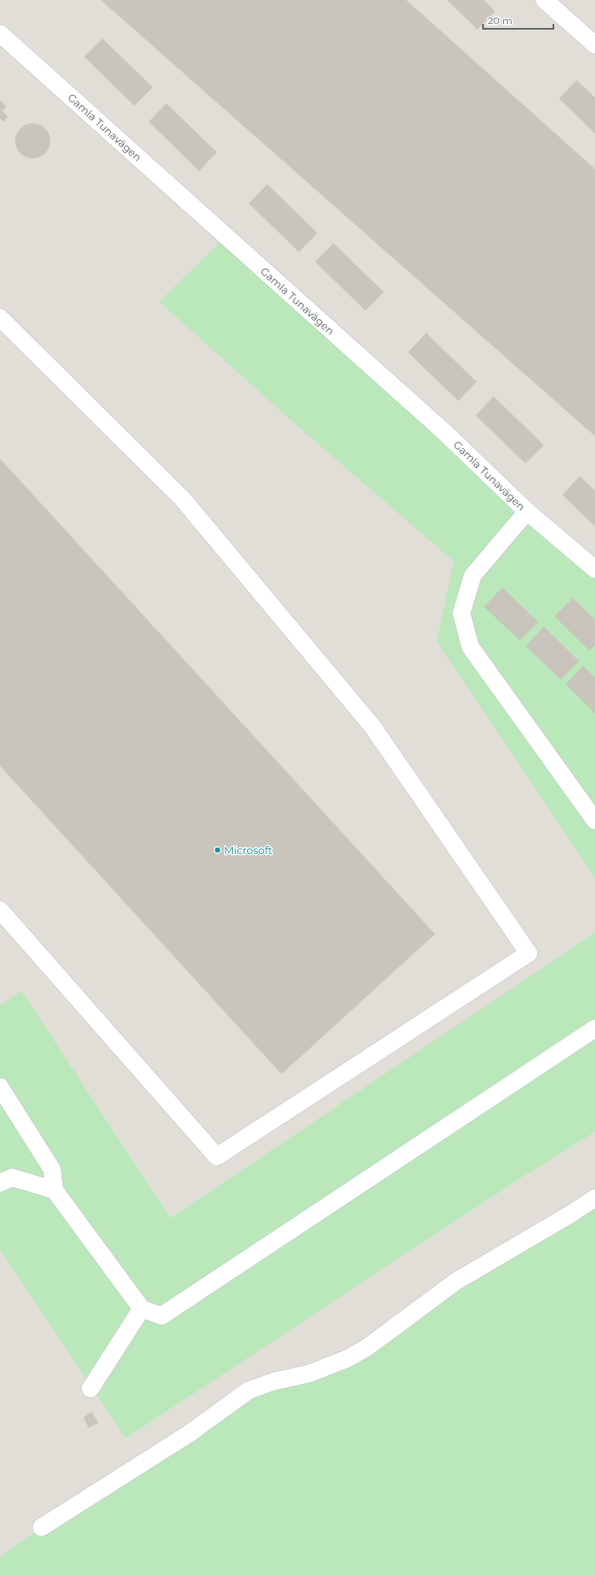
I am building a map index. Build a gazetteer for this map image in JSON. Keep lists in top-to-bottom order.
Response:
{
  "streets": {
    "lane": ["Gamla Tunavägen"]
  },
  "places": ["Microsoft"],
  "scale_bar": "20 m"
}
